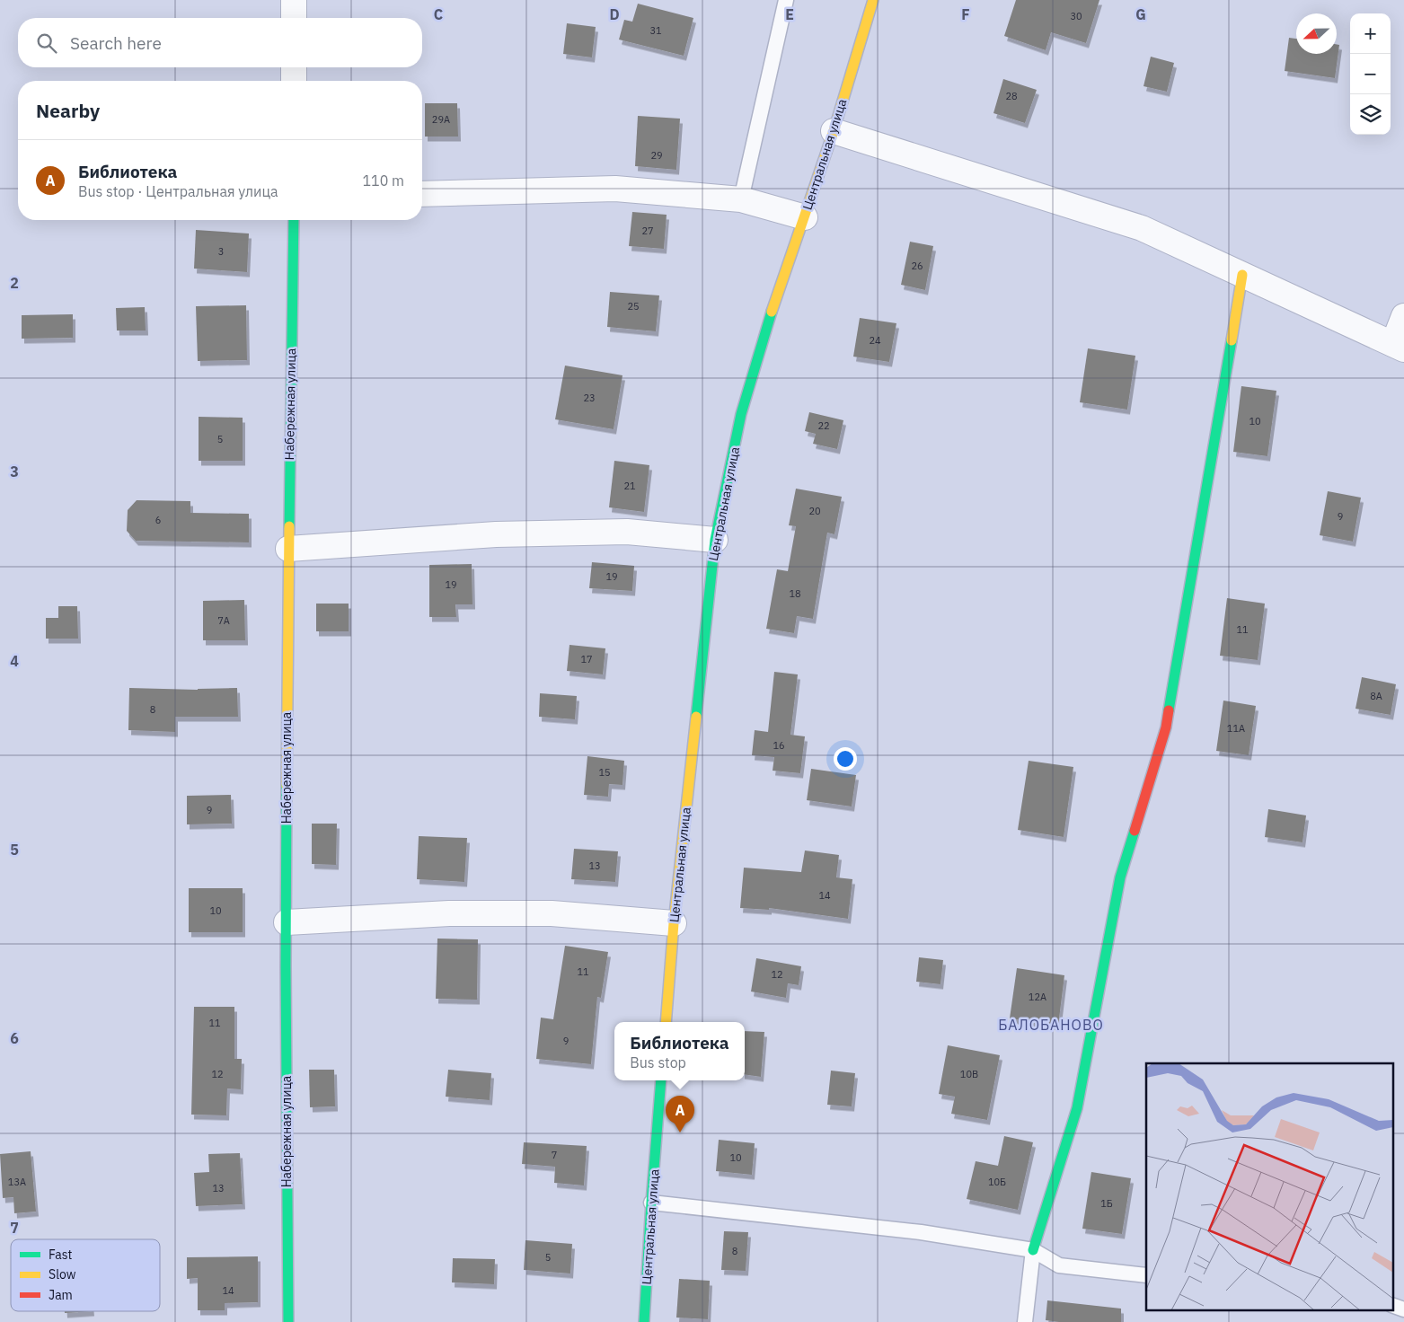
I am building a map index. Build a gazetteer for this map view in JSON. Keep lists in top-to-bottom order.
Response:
{
  "streets": {
    "street": ["Центральная улица", "Набережная улица"]
  },
  "districts": ["БАЛОБАНОВО"],
  "house_numbers": [
    "30",
    "31",
    "28",
    "29А",
    "29",
    "27",
    "3",
    "26",
    "25",
    "24",
    "23",
    "10",
    "22",
    "5",
    "21",
    "20",
    "9",
    "6",
    "19",
    "19",
    "18",
    "7А",
    "11",
    "17",
    "8А",
    "8",
    "11А",
    "16",
    "15",
    "9",
    "13",
    "14",
    "10",
    "11",
    "12",
    "12А",
    "11",
    "9",
    "12",
    "10В",
    "7",
    "10",
    "13А",
    "10Б",
    "13",
    "1Б",
    "8",
    "5",
    "14"
  ],
  "legend": ["Fast", "Slow", "Jam"],
  "north": "left",
  "page": {
    "map_buttons": ["+", "−"],
    "search": "Search here",
    "heading": "Nearby",
    "list": [
      {
        "mark": "A",
        "name": "Библиотека",
        "note": "Bus stop · Центральная улица",
        "value": "110 m"
      }
    ],
    "popup": ["Библиотека", "Bus stop"],
    "pins": "A"
  },
  "grid": {
    "columns": [
      "C",
      "D",
      "E",
      "F",
      "G"
    ],
    "rows": [
      "2",
      "3",
      "4",
      "5",
      "6",
      "7"
    ]
  }
}
